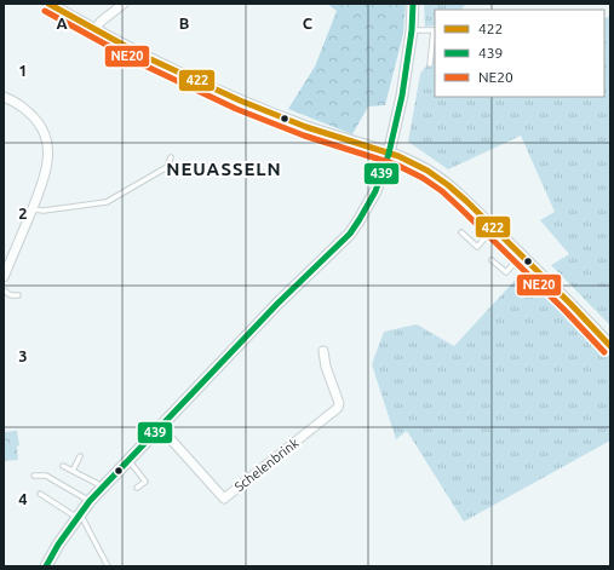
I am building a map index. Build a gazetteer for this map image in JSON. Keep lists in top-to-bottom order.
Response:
{
  "streets": {
    "street": ["Schelenbrink"]
  },
  "districts": ["NEUASSELN"],
  "lines": ["transit line 422", "transit line 439", "transit line NE20"],
  "legend": ["422", "439", "NE20"],
  "grid": {
    "columns": ["A", "B", "C"],
    "rows": [
      "1",
      "2",
      "3",
      "4"
    ]
  }
}
